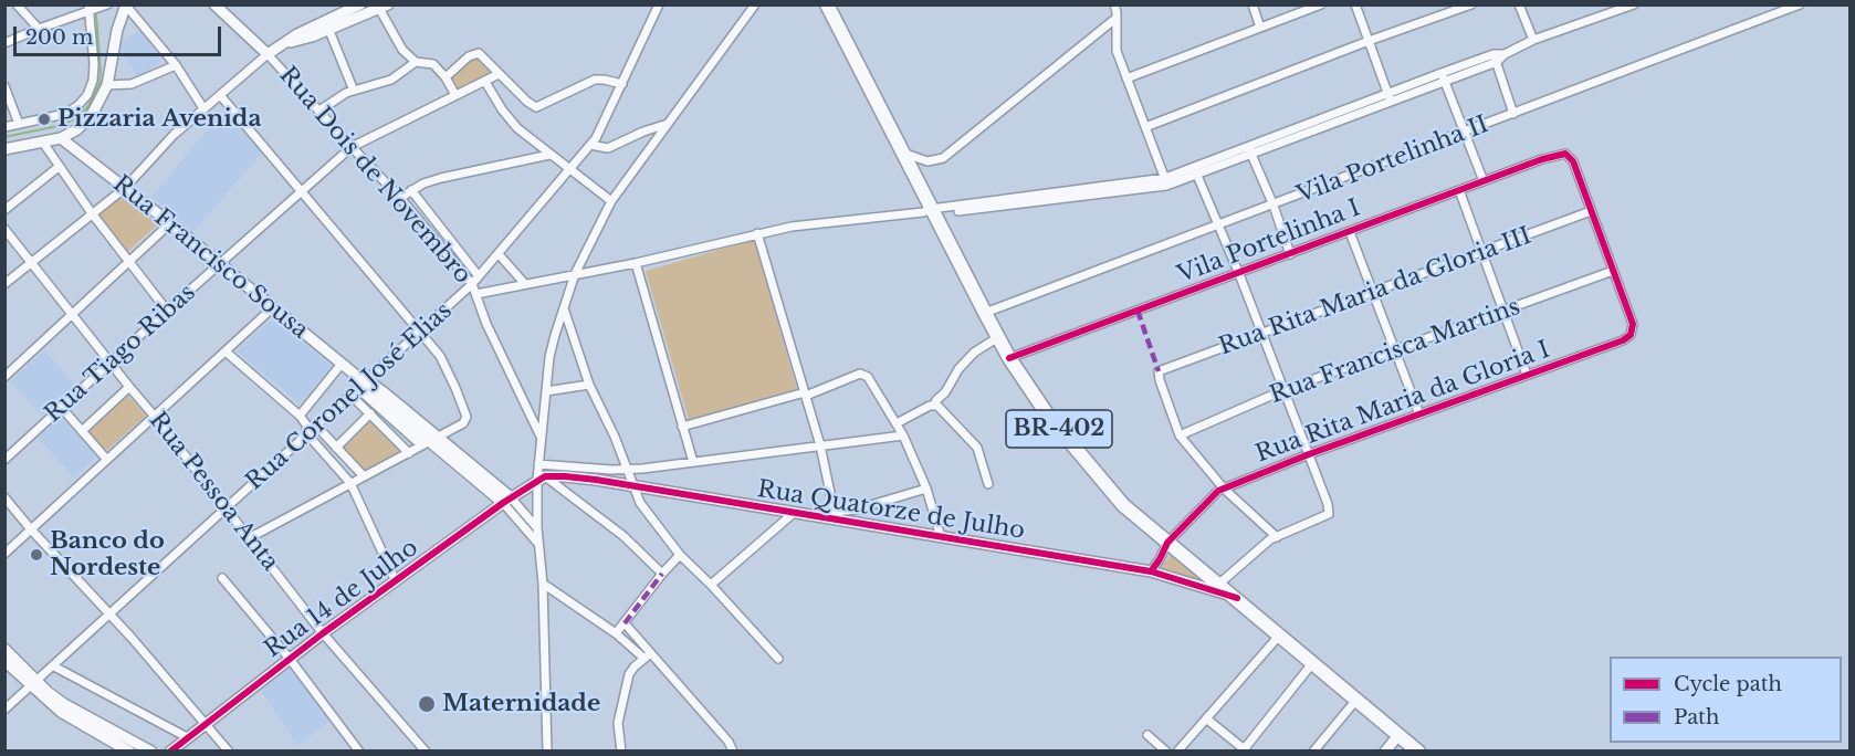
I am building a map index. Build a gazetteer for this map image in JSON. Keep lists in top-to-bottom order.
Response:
{
  "streets": {
    "highway": ["BR-402"],
    "street": [
      "Vila Portelinha II",
      "Rua Dois de Novembro",
      "Vila Portelinha I",
      "Rua Francisco Sousa",
      "Rua Rita Maria da Gloria III",
      "Rua Francisca Martins",
      "Rua Tiago Ribas",
      "Rua Coronel José Elias",
      "Rua Rita Maria da Gloria I",
      "Rua Pessoa Anta",
      "Rua Quatorze de Julho",
      "Rua 14 de Julho"
    ]
  },
  "crossings": [
    ["Vila Portelinha II", "BR-402"],
    ["Rua Dois de Novembro", "Rua Tiago Ribas"],
    ["Rua Dois de Novembro", "Rua Coronel José Elias"],
    ["Vila Portelinha I", "Rua Rita Maria da Gloria III"],
    ["Vila Portelinha I", "BR-402"],
    ["Rua Francisco Sousa", "Rua Tiago Ribas"],
    ["Rua Francisco Sousa", "Rua Coronel José Elias"],
    ["Rua Francisco Sousa", "Rua 14 de Julho"],
    ["Rua Rita Maria da Gloria III", "Rua Francisca Martins"],
    ["Rua Francisca Martins", "Rua Rita Maria da Gloria I"],
    ["Rua Tiago Ribas", "Rua Pessoa Anta"],
    ["Rua Coronel José Elias", "Rua Pessoa Anta"],
    ["Rua Rita Maria da Gloria I", "BR-402"],
    ["Rua Rita Maria da Gloria I", "Rua Quatorze de Julho"],
    ["BR-402", "Rua Quatorze de Julho"],
    ["Rua Pessoa Anta", "Rua 14 de Julho"],
    ["Rua Quatorze de Julho", "Rua 14 de Julho"]
  ],
  "places": ["Pizzaria Avenida", "Banco do Nordeste", "Maternidade"],
  "legend": ["Cycle path", "Path"],
  "scale_bar": "200 m"
}
